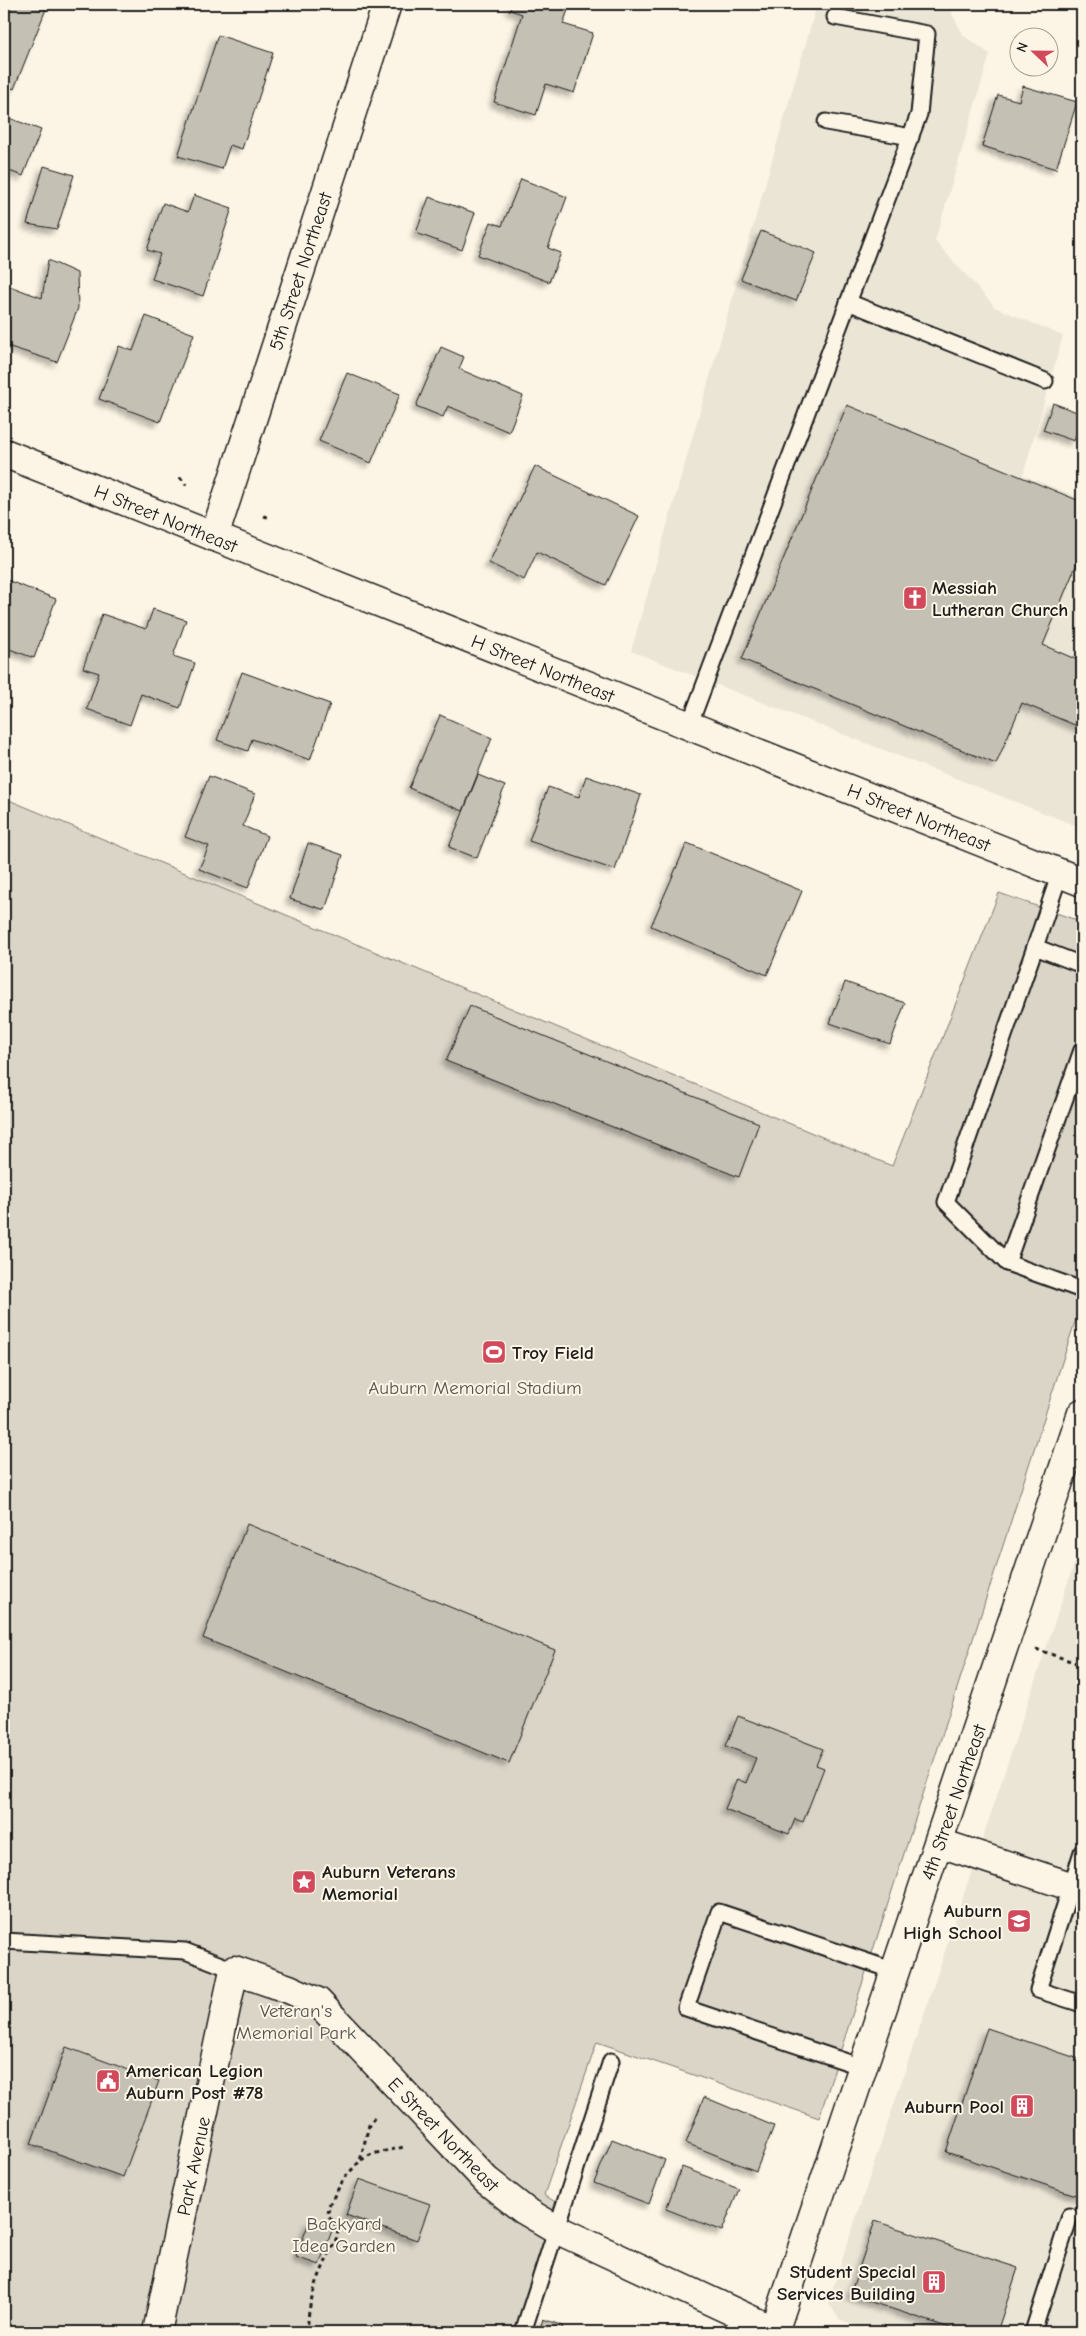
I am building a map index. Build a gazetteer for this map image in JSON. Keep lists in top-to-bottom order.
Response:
{
  "streets": {
    "street": [
      "5th Street Northeast",
      "H Street Northeast",
      "4th Street Northeast",
      "E Street Northeast",
      "Park Avenue"
    ]
  },
  "crossings": [
    ["5th Street Northeast", "H Street Northeast"],
    ["4th Street Northeast", "E Street Northeast"],
    ["E Street Northeast", "Park Avenue"]
  ],
  "parks": ["Auburn Memorial Stadium", "Veteran's Memorial Park", "Backyard Idea Garden"],
  "places": {
    "church": ["Messiah Lutheran Church"],
    "sports": ["Troy Field"],
    "place": ["Auburn Veterans Memorial"],
    "school or university": ["Auburn High School"],
    "public building": ["American Legion Auburn Post #78"],
    "building": ["Auburn Pool", "Student Special Services Building"]
  },
  "north": "left"
}
